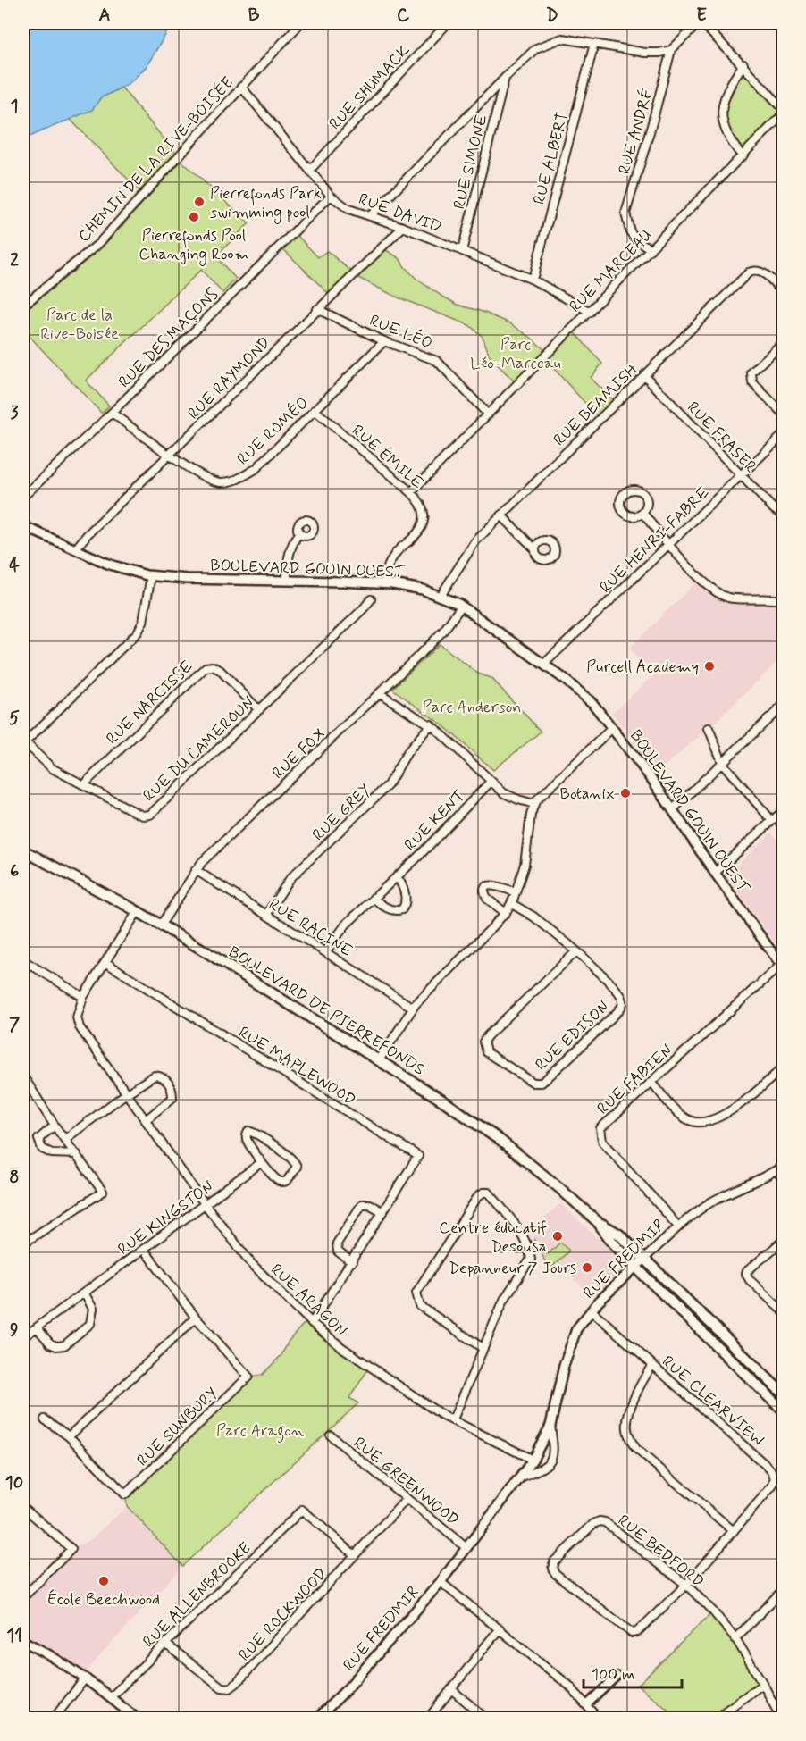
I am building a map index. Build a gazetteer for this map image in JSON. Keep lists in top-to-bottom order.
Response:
{
  "streets": {
    "main road": ["BOULEVARD DE PIERREFONDS"],
    "street": [
      "RUE SHUMACK",
      "RUE ANDRÉ",
      "RUE ALBERT",
      "CHEMIN DE LA RIVE-BOISÉE",
      "RUE SIMONE",
      "RUE DAVID",
      "RUE MARCEAU",
      "RUE LÉO",
      "RUE DES MAÇONS",
      "RUE RAYMOND",
      "RUE BEAMISH",
      "RUE ROMÉO",
      "RUE FRASER",
      "RUE ÉMILE",
      "RUE HENRI-FABRE",
      "BOULEVARD GOUIN OUEST",
      "RUE NARCISSE",
      "RUE DU CAMEROUN",
      "RUE FOX",
      "RUE GREY",
      "RUE KENT",
      "RUE RACINE",
      "RUE EDISON",
      "RUE MAPLEWOOD",
      "RUE FABIEN",
      "RUE KINGSTON",
      "RUE FREDMIR",
      "RUE ARAGON",
      "RUE CLEARVIEW",
      "RUE SUNBURY",
      "RUE GREENWOOD",
      "RUE BEDFORD",
      "RUE ALLENBROOKE",
      "RUE ROCKWOOD"
    ]
  },
  "crossings": [
    ["RUE SHUMACK", "RUE DAVID"],
    ["RUE ANDRÉ", "RUE MARCEAU"],
    ["RUE ALBERT", "RUE DAVID"],
    ["CHEMIN DE LA RIVE-BOISÉE", "RUE DAVID"],
    ["RUE SIMONE", "RUE DAVID"],
    ["RUE DAVID", "RUE MARCEAU"],
    ["RUE DAVID", "RUE DES MAÇONS"],
    ["RUE DAVID", "RUE RAYMOND"],
    ["RUE MARCEAU", "RUE LÉO"],
    ["RUE MARCEAU", "RUE ÉMILE"],
    ["RUE LÉO", "RUE RAYMOND"],
    ["RUE LÉO", "RUE ROMÉO"],
    ["RUE DES MAÇONS", "RUE ROMÉO"],
    ["RUE RAYMOND", "RUE ROMÉO"],
    ["RUE RAYMOND", "BOULEVARD GOUIN OUEST"],
    ["RUE BEAMISH", "RUE FRASER"],
    ["RUE BEAMISH", "BOULEVARD GOUIN OUEST"],
    ["RUE ROMÉO", "RUE ÉMILE"],
    ["RUE FRASER", "RUE HENRI-FABRE"],
    ["RUE ÉMILE", "BOULEVARD GOUIN OUEST"],
    ["RUE HENRI-FABRE", "BOULEVARD GOUIN OUEST"],
    ["BOULEVARD GOUIN OUEST", "RUE FOX"],
    ["BOULEVARD GOUIN OUEST", "RUE FABIEN"],
    ["RUE NARCISSE", "RUE DU CAMEROUN"],
    ["RUE FOX", "RUE RACINE"],
    ["RUE FOX", "BOULEVARD DE PIERREFONDS"],
    ["RUE GREY", "RUE RACINE"],
    ["RUE KENT", "RUE RACINE"],
    ["BOULEVARD DE PIERREFONDS", "RUE FREDMIR"],
    ["BOULEVARD DE PIERREFONDS", "RUE ARAGON"],
    ["RUE MAPLEWOOD", "RUE ARAGON"],
    ["RUE FABIEN", "RUE FREDMIR"],
    ["RUE KINGSTON", "RUE ARAGON"],
    ["RUE KINGSTON", "RUE SUNBURY"],
    ["RUE FREDMIR", "RUE ARAGON"],
    ["RUE FREDMIR", "RUE CLEARVIEW"],
    ["RUE FREDMIR", "RUE GREENWOOD"],
    ["RUE CLEARVIEW", "RUE BEDFORD"],
    ["RUE GREENWOOD", "RUE ROCKWOOD"],
    ["RUE ALLENBROOKE", "RUE ROCKWOOD"]
  ],
  "parks": [
    "Parc de la Rive-Boisée",
    "Parc Léo-Marceau",
    "Parc Anderson",
    "Parc Aragon"
  ],
  "places": [
    "Pierrefonds Park swimming pool",
    "Pierrefonds Pool Changing Room",
    "Purcell Academy",
    "Botanix",
    "Centre éducatif Desousa",
    "Depanneur 7 Jours",
    "École Beechwood"
  ],
  "scale_bar": "100 m",
  "grid": {
    "columns": [
      "A",
      "B",
      "C",
      "D",
      "E"
    ],
    "rows": [
      "1",
      "2",
      "3",
      "4",
      "5",
      "6",
      "7",
      "8",
      "9",
      "10",
      "11"
    ]
  }
}
